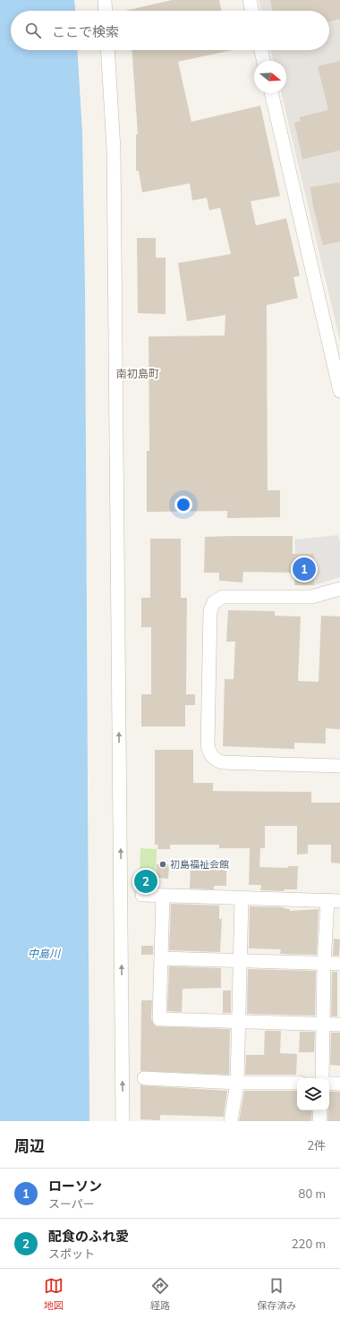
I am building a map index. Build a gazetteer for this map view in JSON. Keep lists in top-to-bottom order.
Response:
{
  "districts": ["南初島町"],
  "water": ["中島川"],
  "places": ["初島福祉会館"],
  "north": "right",
  "page": {
    "search": "ここで検索",
    "pins": ["1", "2"],
    "heading": ["周辺", "2件"],
    "list": [
      {
        "mark": "1",
        "name": "ローソン",
        "note": "スーパー",
        "value": "80 m"
      },
      {
        "mark": "2",
        "name": "配食のふれ愛",
        "note": "スポット",
        "value": "220 m"
      }
    ],
    "nav": ["地図", "経路", "保存済み"]
  }
}
